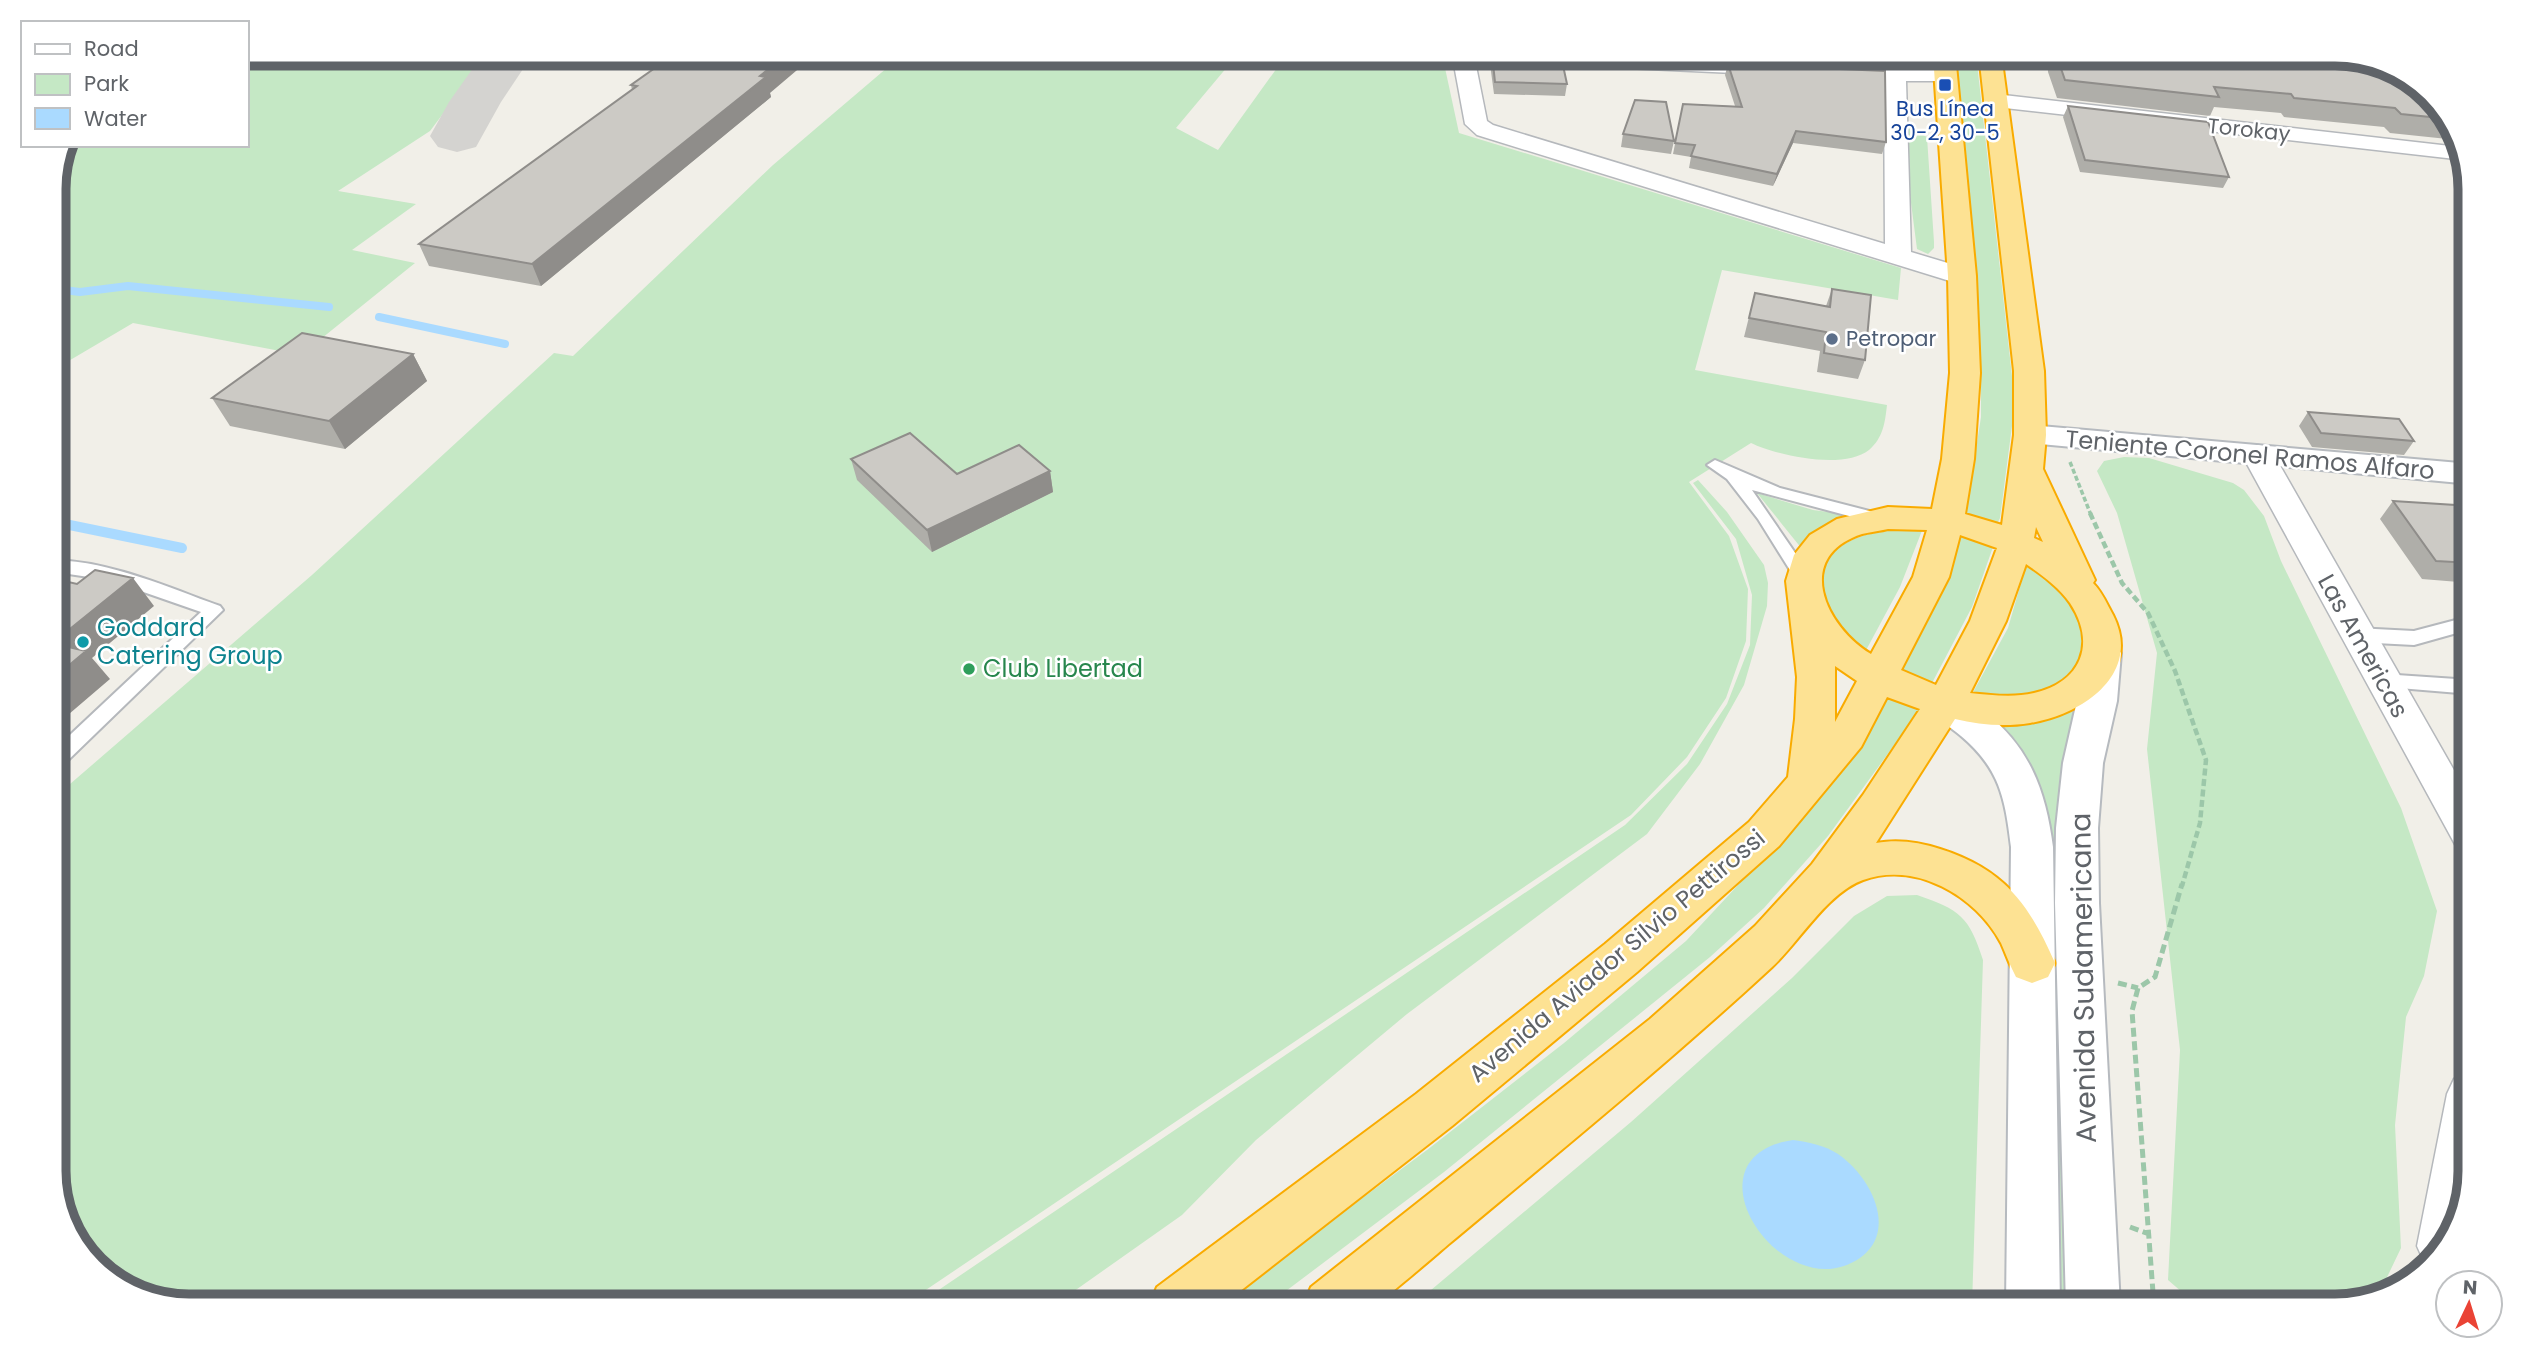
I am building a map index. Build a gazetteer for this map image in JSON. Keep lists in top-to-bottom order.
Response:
{
  "streets": {
    "highway": ["Avenida Aviador Silvio Pettirossi"],
    "street": [
      "Torokay",
      "Teniente Coronel Ramos Alfaro",
      "Las Americas",
      "Avenida Sudamericana"
    ]
  },
  "crossings": [
    ["Teniente Coronel Ramos Alfaro", "Las Americas"]
  ],
  "places": {
    "transit": ["Bus Línea 30-2, 30-5"],
    "other": ["Petropar", "Goddard Catering Group", "Club Libertad"]
  },
  "legend": ["Road", "Park", "Water"],
  "north": "top"
}
